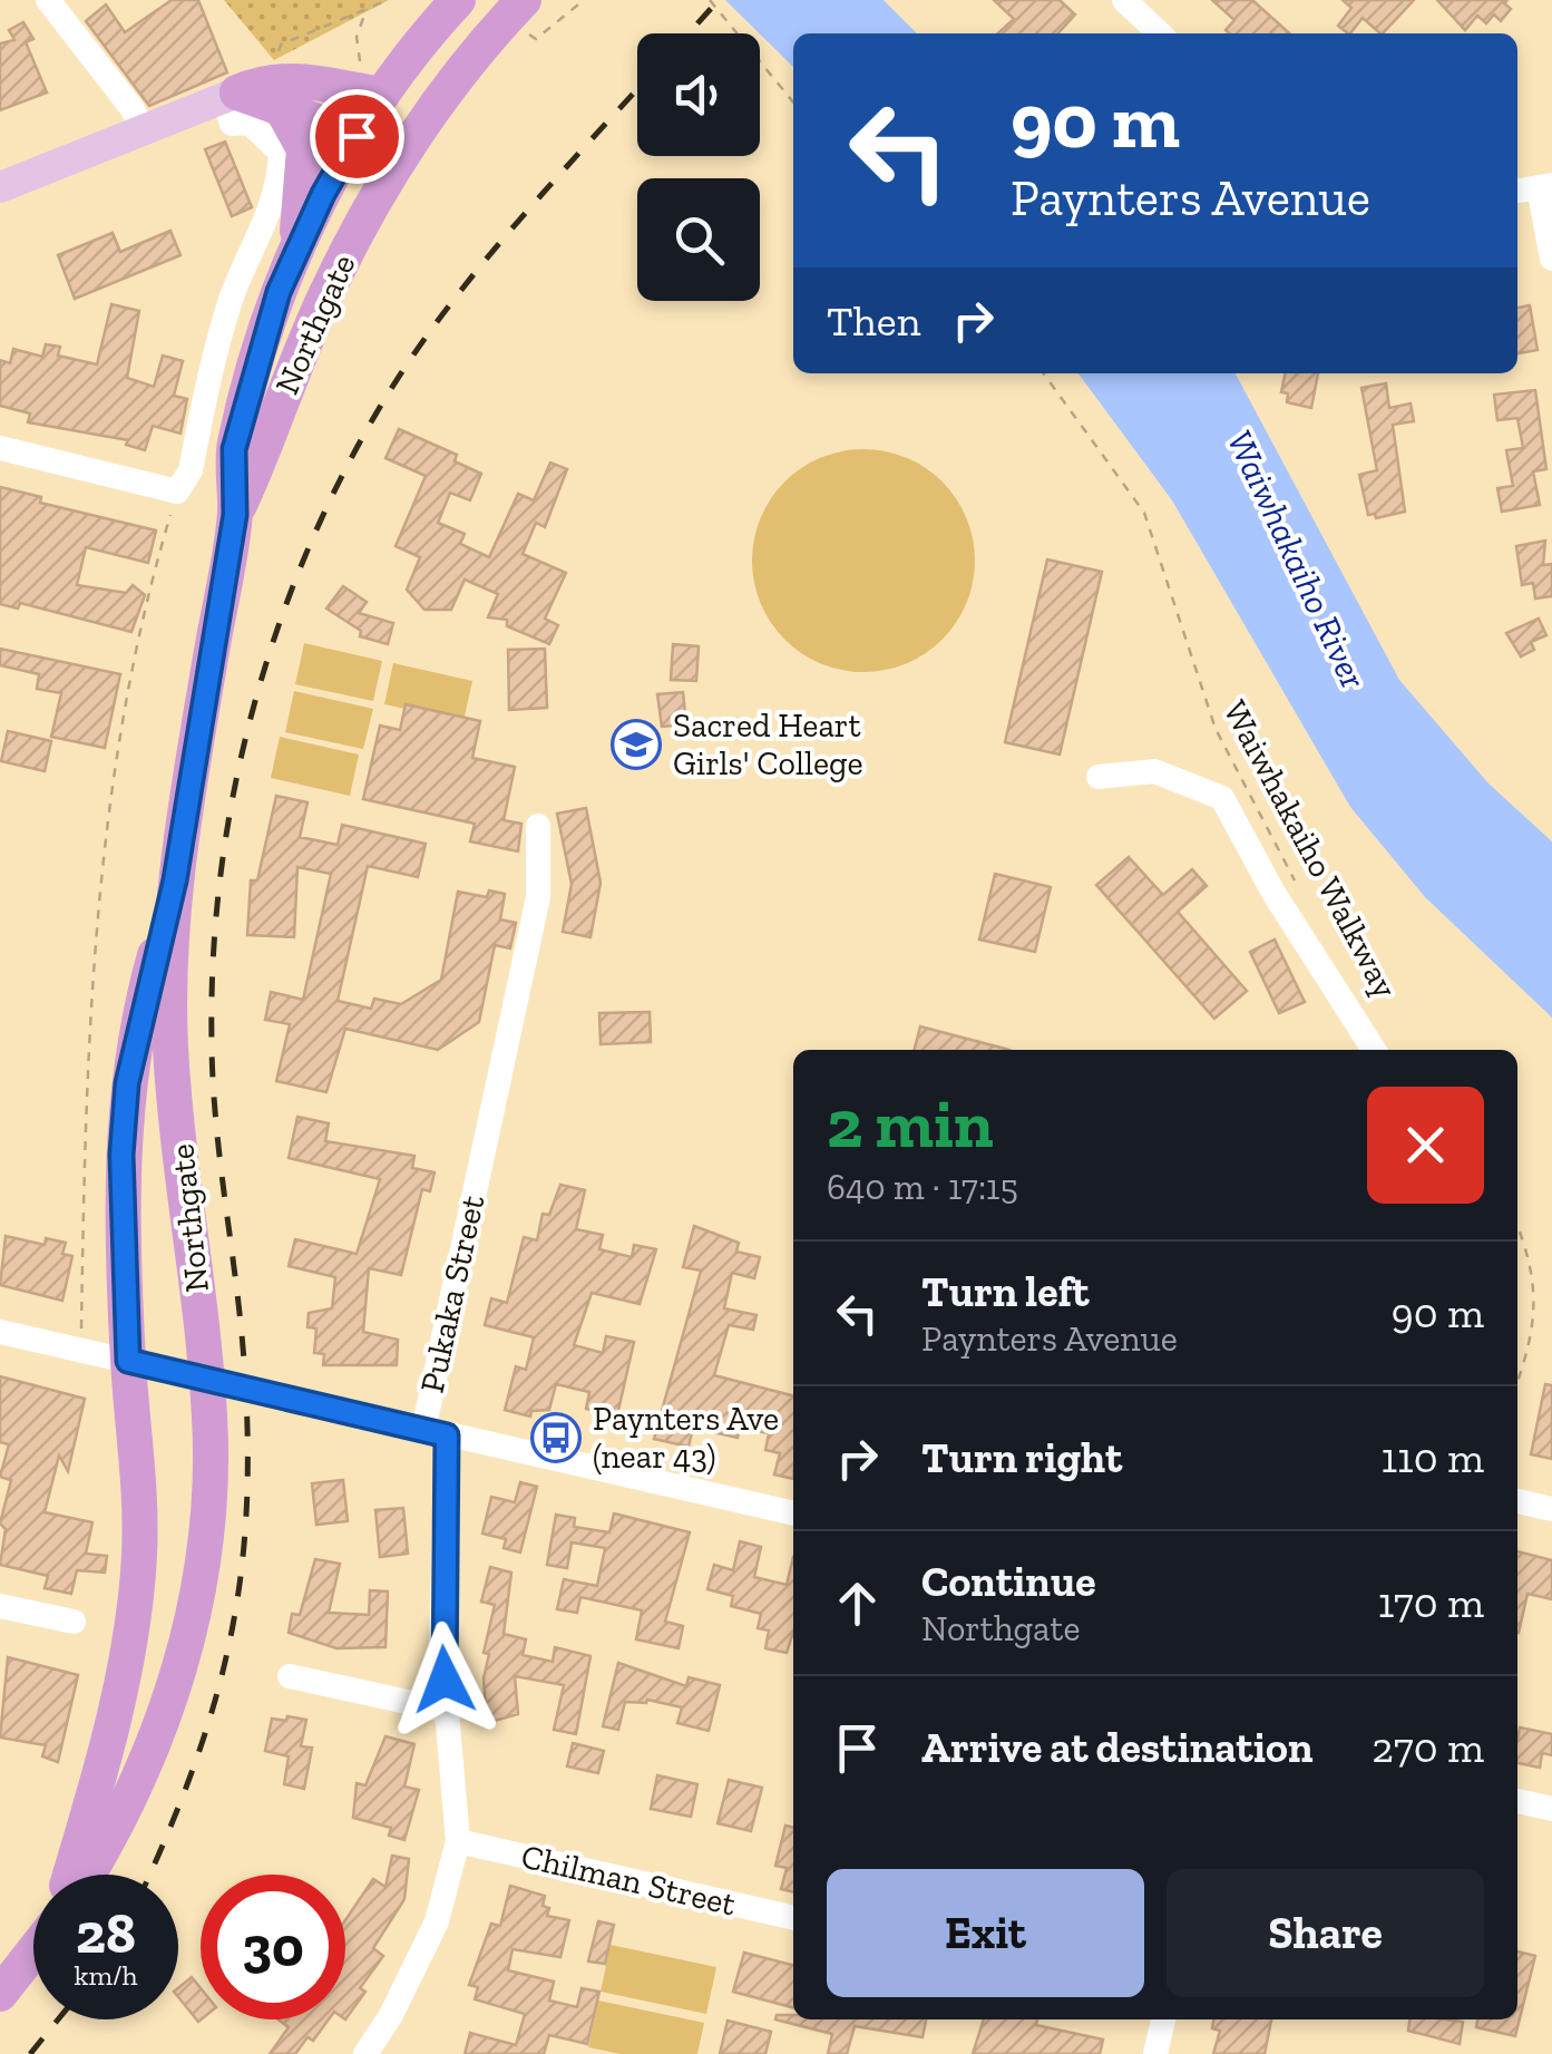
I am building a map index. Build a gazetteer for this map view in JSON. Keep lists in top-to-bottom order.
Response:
{
  "streets": {
    "highway": ["Northgate"],
    "street": ["Pukaka Street", "Chilman Street"],
    "path": ["Waiwhakaiho Walkway"]
  },
  "crossings": [
    ["Pukaka Street", "Chilman Street"]
  ],
  "water": ["Waiwhakaiho River"],
  "places": {
    "school or university": ["Sacred Heart Girls' College"],
    "bus stop": ["Paynters Ave (near 43)"]
  },
  "page": {
    "turn": ["90 m", "Paynters Avenue"],
    "then": "Then",
    "heading": ["2 min", "640 m · 17:15"],
    "list": [
      {
        "name": "Turn left",
        "note": "Paynters Avenue",
        "value": "90 m"
      },
      {
        "name": "Turn right",
        "value": "110 m"
      },
      {
        "name": "Continue",
        "note": "Northgate",
        "value": "170 m"
      },
      {
        "name": "Arrive at destination",
        "value": "270 m"
      }
    ],
    "buttons": ["Exit", "Share"],
    "speed": "28 km/h",
    "limit": "30"
  }
}
